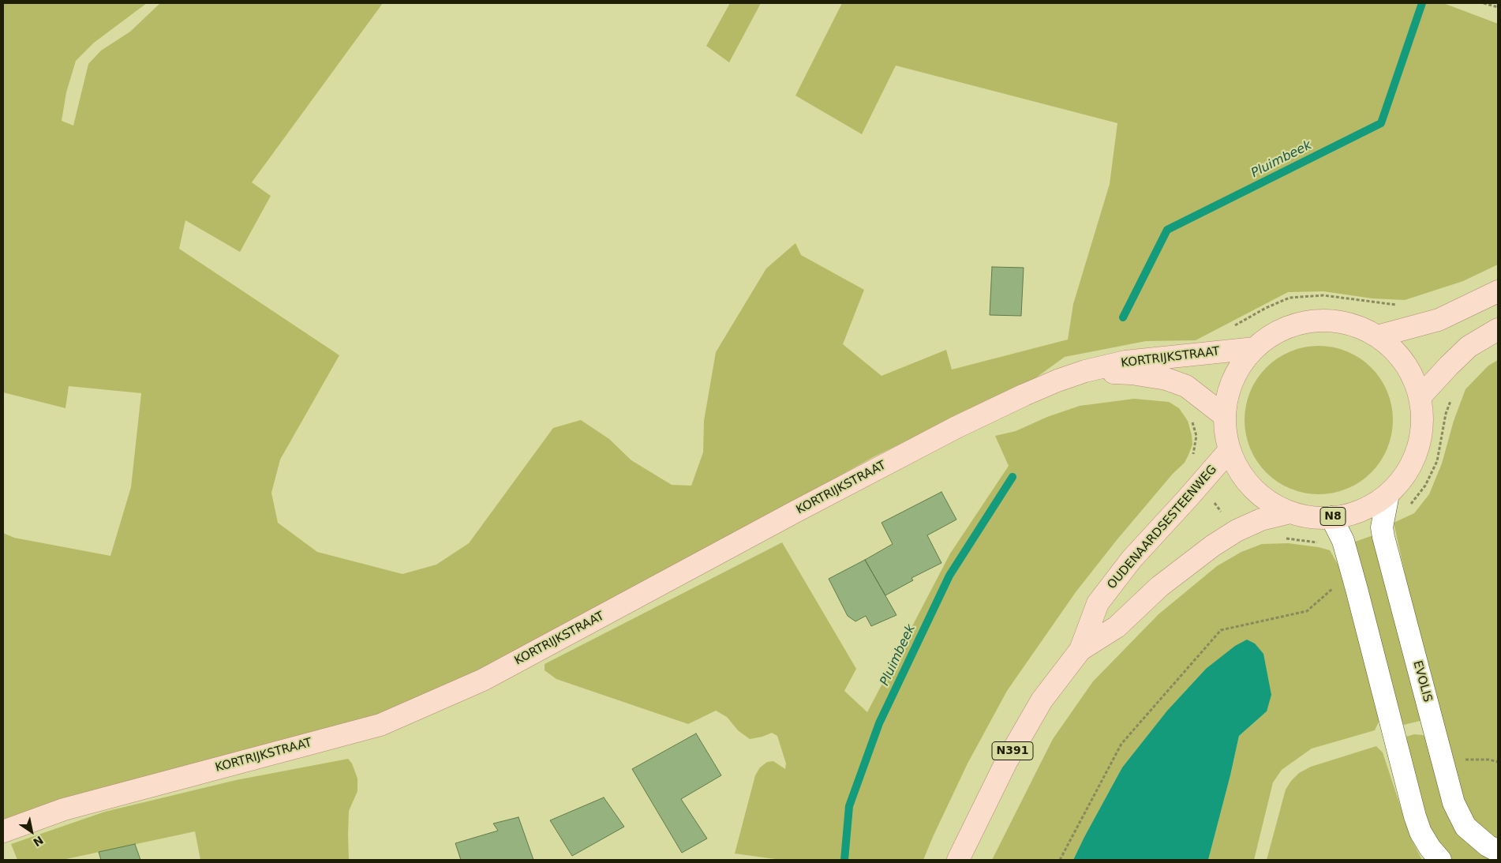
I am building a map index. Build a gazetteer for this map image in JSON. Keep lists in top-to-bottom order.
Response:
{
  "streets": {
    "main road": [
      "KORTRIJKSTRAAT",
      "N8",
      "OUDENAARDSESTEENWEG",
      "N391"
    ],
    "street": ["EVOLIS"]
  },
  "crossings": [
    ["KORTRIJKSTRAAT", "N8"],
    ["N8", "OUDENAARDSESTEENWEG"],
    ["N8", "EVOLIS"]
  ],
  "water": ["Pluimbeek"],
  "north": "bottom right"
}
